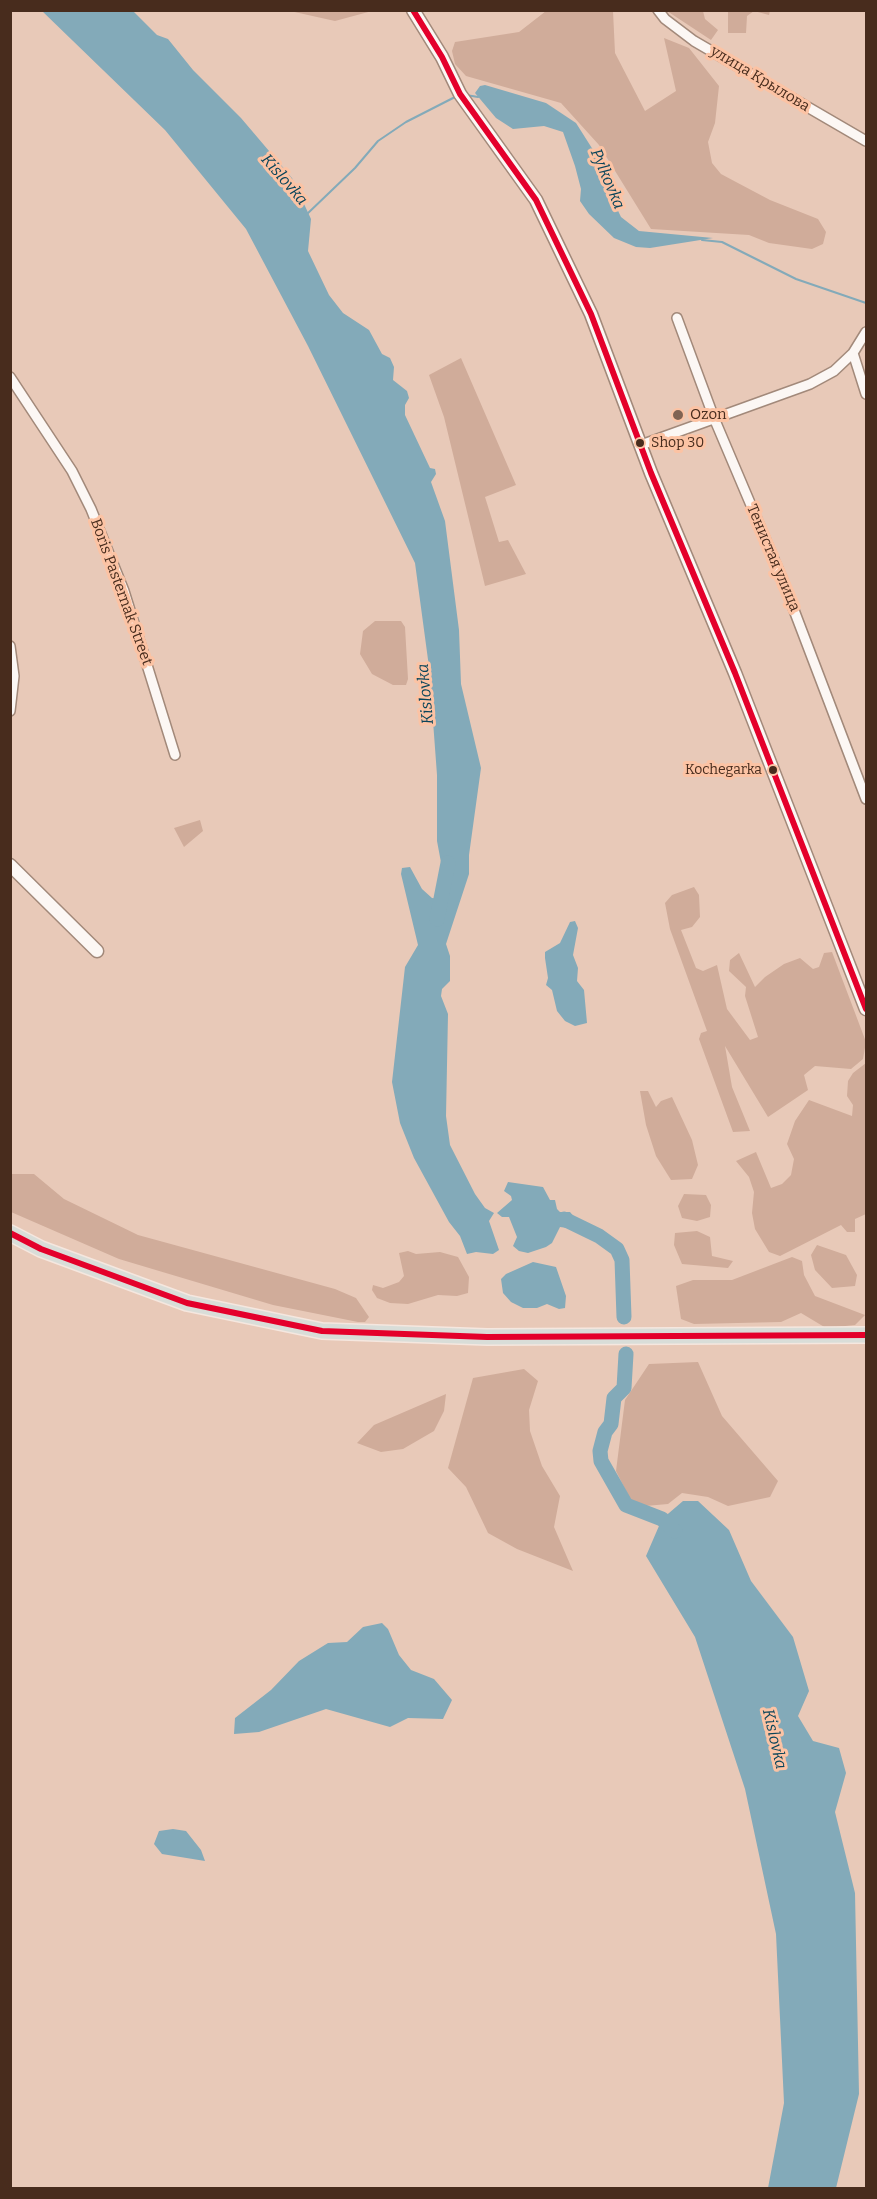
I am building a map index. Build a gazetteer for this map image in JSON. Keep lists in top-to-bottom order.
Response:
{
  "streets": {
    "street": ["улица Крылова", "Тенистая улица", "Boris Pasternak Street"]
  },
  "water": ["Pylkovka", "Kislovka"],
  "places": ["Ozon", "Shop 30", "Kochegarka"]
}
